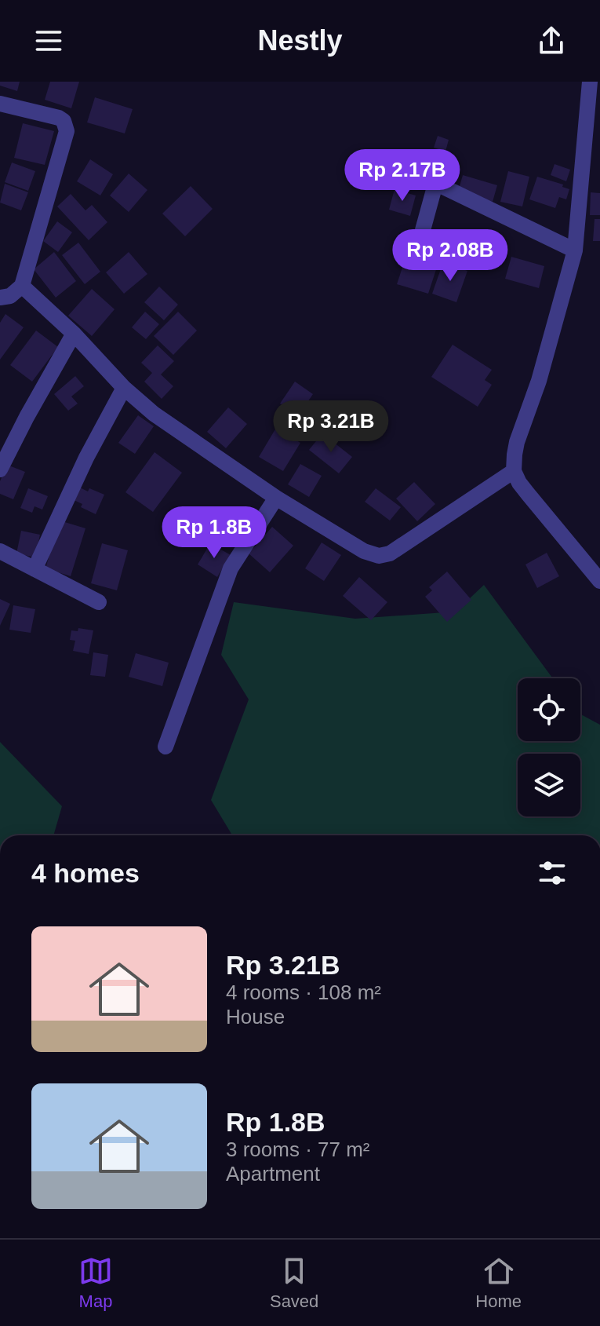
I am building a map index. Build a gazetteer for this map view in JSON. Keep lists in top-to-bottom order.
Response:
{
  "page": {
    "header": "Nestly",
    "price": [
      "Rp 2.17B",
      "Rp 2.08B",
      "Rp 3.21B",
      "Rp 1.8B"
    ],
    "heading": "4 homes",
    "list": [
      {
        "name": "Rp 3.21B",
        "note": "4 rooms · 108 m² · House"
      },
      {
        "name": "Rp 1.8B",
        "note": "3 rooms · 77 m² · Apartment"
      }
    ],
    "tabs": ["Map", "Saved", "Home"]
  }
}
